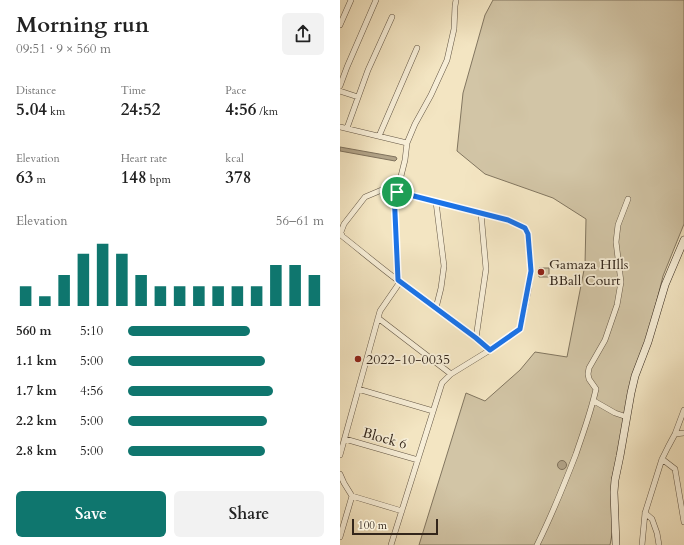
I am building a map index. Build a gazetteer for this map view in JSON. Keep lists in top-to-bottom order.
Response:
{
  "streets": {
    "street": ["Block 6"]
  },
  "places": ["Gamaza HIlls BBall Court", "2022-10-0035"],
  "scale_bar": "100 m",
  "page": {
    "heading": ["Morning run", "09:51 · 9 × 560 m"],
    "stats": [
      ["Distance", "5.04 km"],
      ["Time", "24:52"],
      ["Pace", "4:56 /km"],
      ["Elevation", "63 m"],
      ["Heart rate", "148 bpm"],
      ["kcal", "378"]
    ],
    "chart": ["Elevation", "56–61 m"],
    "list": [
      {
        "name": "560 m",
        "note": "5:10"
      },
      {
        "name": "1.1 km",
        "note": "5:00"
      },
      {
        "name": "1.7 km",
        "note": "4:56"
      },
      {
        "name": "2.2 km",
        "note": "5:00"
      },
      {
        "name": "2.8 km",
        "note": "5:00"
      }
    ],
    "buttons": ["Save", "Share"],
    "scale": "100 m"
  }
}
